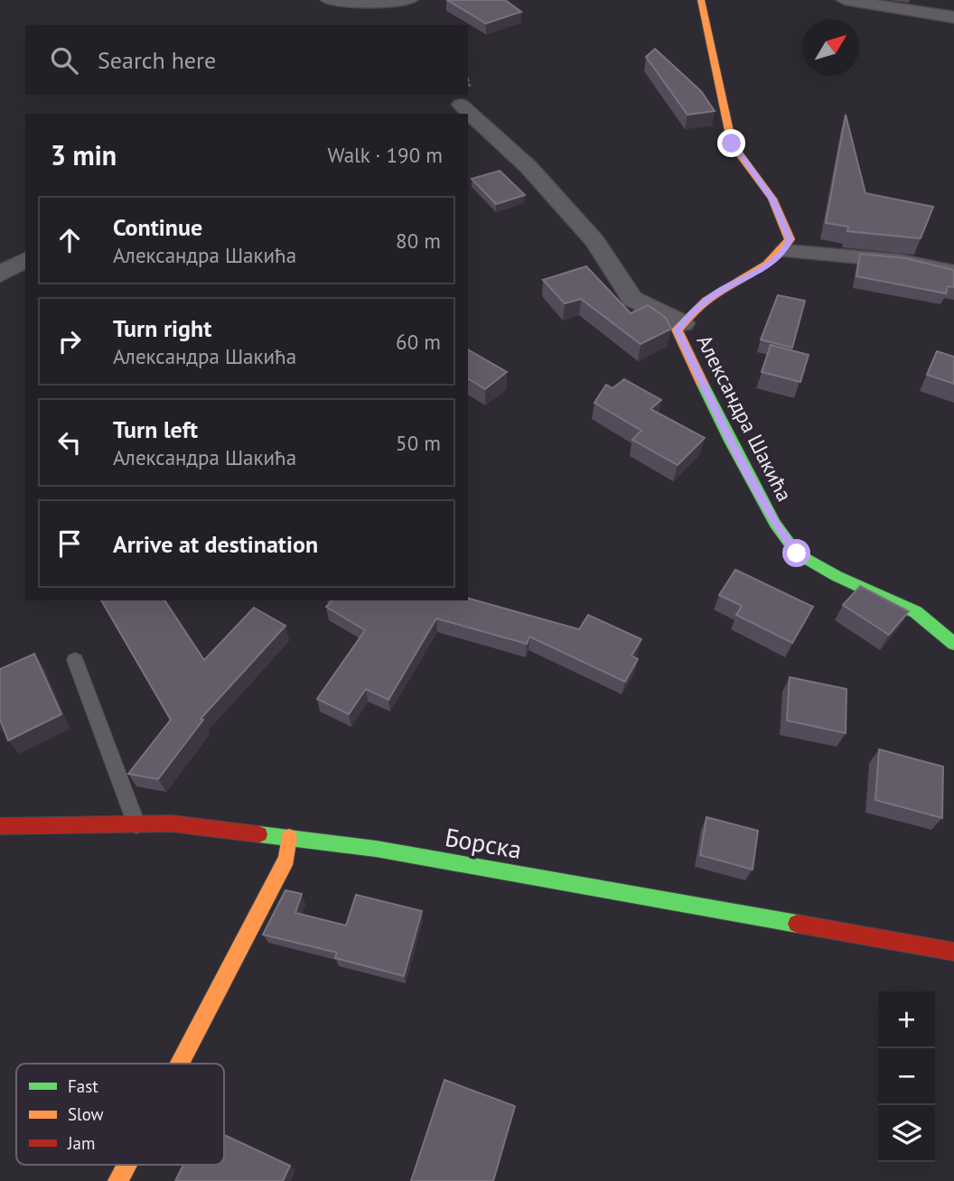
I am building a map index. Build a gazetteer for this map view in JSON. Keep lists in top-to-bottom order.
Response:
{
  "streets": {
    "street": ["Александра Шакића", "Борска"]
  },
  "legend": ["Fast", "Slow", "Jam"],
  "north": "top right",
  "page": {
    "search": "Search here",
    "heading": ["3 min", "Walk · 190 m"],
    "list": [
      ["Continue", "Александра Шакића", "80 m"],
      ["Turn right", "Александра Шакића", "60 m"],
      ["Turn left", "Александра Шакића", "50 m"],
      "Arrive at destination"
    ],
    "map_buttons": ["+", "−"]
  }
}
